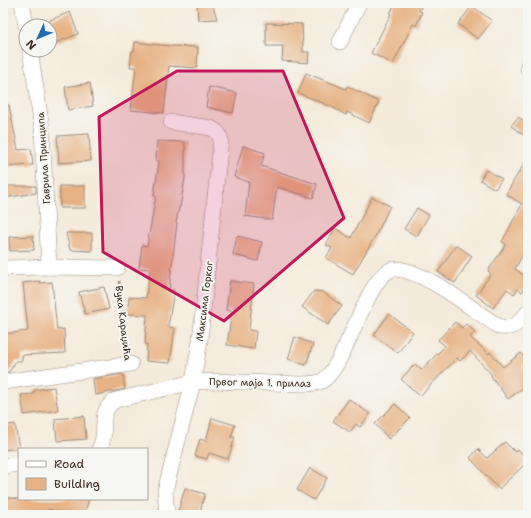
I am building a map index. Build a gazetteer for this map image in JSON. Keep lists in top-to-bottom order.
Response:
{
  "streets": {
    "street": [
      "Гаврила Принципа",
      "Максима Горког",
      "Вука Караџића",
      "Првог маја 1. прилаз"
    ]
  },
  "crossings": [
    ["Максима Горког", "Првог маја 1. прилаз"]
  ],
  "legend": ["Road", "Building"],
  "north": "bottom left"
}
